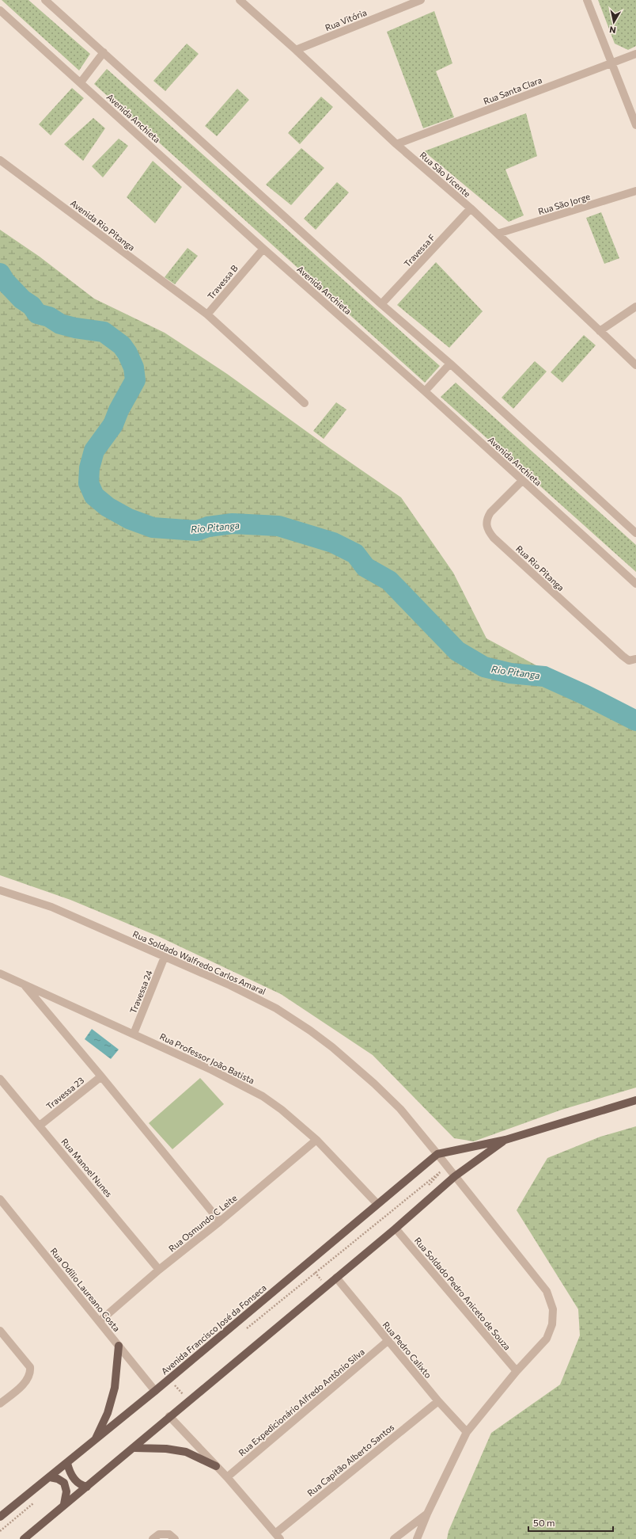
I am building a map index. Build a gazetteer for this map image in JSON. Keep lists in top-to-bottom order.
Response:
{
  "streets": {
    "main road": ["Avenida Francisco José da Fonseca"],
    "street": [
      "Rua Vitória",
      "Rua Santa Clara",
      "Avenida Anchieta",
      "Rua São Vicente",
      "Rua São Jorge",
      "Avenida Rio Pitanga",
      "Travessa F",
      "Travessa B",
      "Rua Rio Pitanga",
      "Rua Soldado Walfredo Carlos Amaral",
      "Travessa 24",
      "Rua Professor João Batista",
      "Travessa 23",
      "Rua Manoel Nunes",
      "Rua Osmundo C Leite",
      "Rua Odílio Laureano Costa",
      "Rua Soldado Pedro Aniceto de Souza",
      "Rua Pedro Calixto",
      "Rua Expedicionário Alfredo Antônio Silva",
      "Rua Capitão Alberto Santos"
    ]
  },
  "crossings": [
    ["Rua Vitória", "Rua São Vicente"],
    ["Rua Santa Clara", "Rua São Vicente"],
    ["Avenida Anchieta", "Travessa B"],
    ["Avenida Anchieta", "Rua Rio Pitanga"],
    ["Rua São Vicente", "Rua São Jorge"],
    ["Rua São Vicente", "Travessa F"],
    ["Avenida Rio Pitanga", "Travessa B"],
    ["Rua Soldado Walfredo Carlos Amaral", "Travessa 24"],
    ["Rua Soldado Walfredo Carlos Amaral", "Rua Soldado Pedro Aniceto de Souza"],
    ["Rua Soldado Walfredo Carlos Amaral", "Avenida Francisco José da Fonseca"],
    ["Rua Soldado Walfredo Carlos Amaral", "Rua Pedro Calixto"],
    ["Travessa 24", "Rua Professor João Batista"],
    ["Rua Professor João Batista", "Rua Osmundo C Leite"],
    ["Rua Professor João Batista", "Avenida Francisco José da Fonseca"],
    ["Travessa 23", "Rua Manoel Nunes"],
    ["Rua Manoel Nunes", "Rua Osmundo C Leite"],
    ["Rua Osmundo C Leite", "Rua Odílio Laureano Costa"],
    ["Rua Odílio Laureano Costa", "Avenida Francisco José da Fonseca"],
    ["Rua Pedro Calixto", "Rua Expedicionário Alfredo Antônio Silva"],
    ["Rua Pedro Calixto", "Rua Capitão Alberto Santos"]
  ],
  "water": ["Rio Pitanga"],
  "scale_bar": "50 m",
  "north": "bottom"
}
